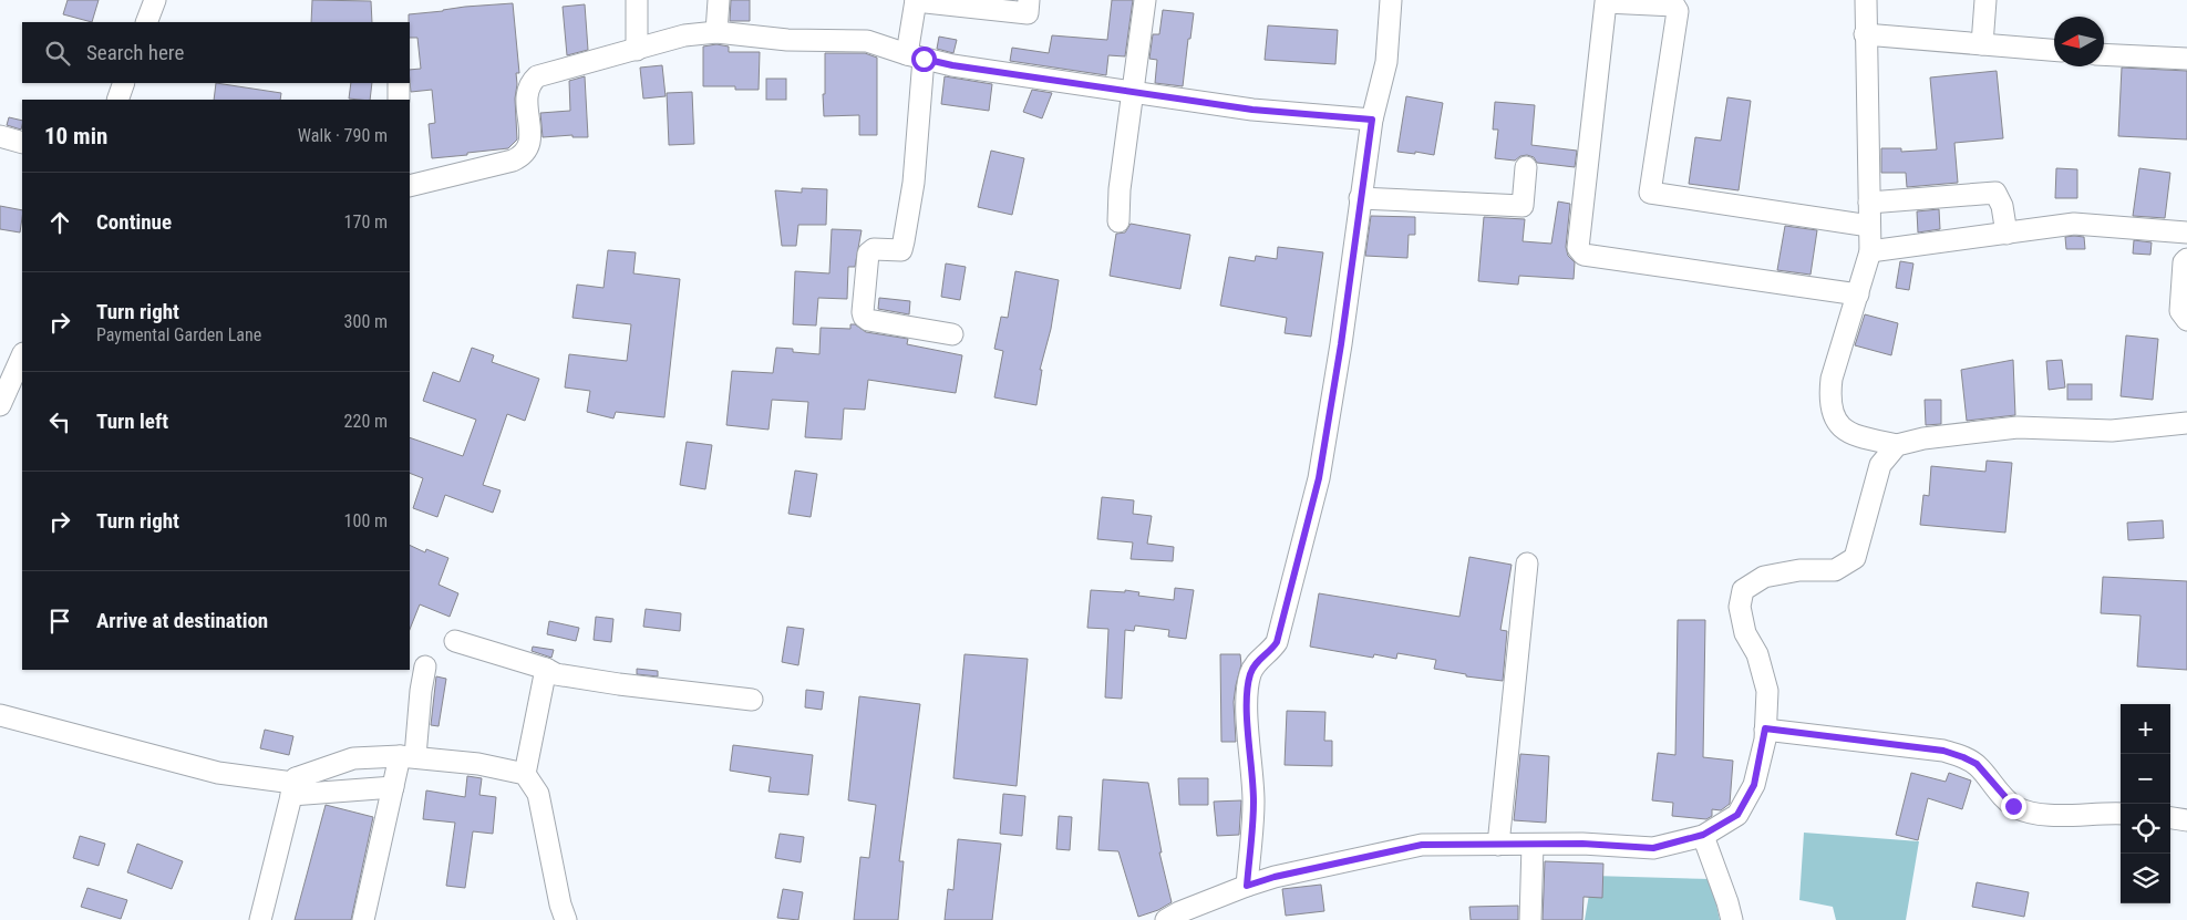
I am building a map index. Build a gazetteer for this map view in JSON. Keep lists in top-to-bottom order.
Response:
{
  "north": "left",
  "page": {
    "search": "Search here",
    "heading": ["10 min", "Walk · 790 m"],
    "list": [
      ["Continue", "170 m"],
      ["Turn right", "Paymental Garden Lane", "300 m"],
      ["Turn left", "220 m"],
      ["Turn right", "100 m"],
      "Arrive at destination"
    ],
    "map_buttons": ["+", "−"]
  }
}
